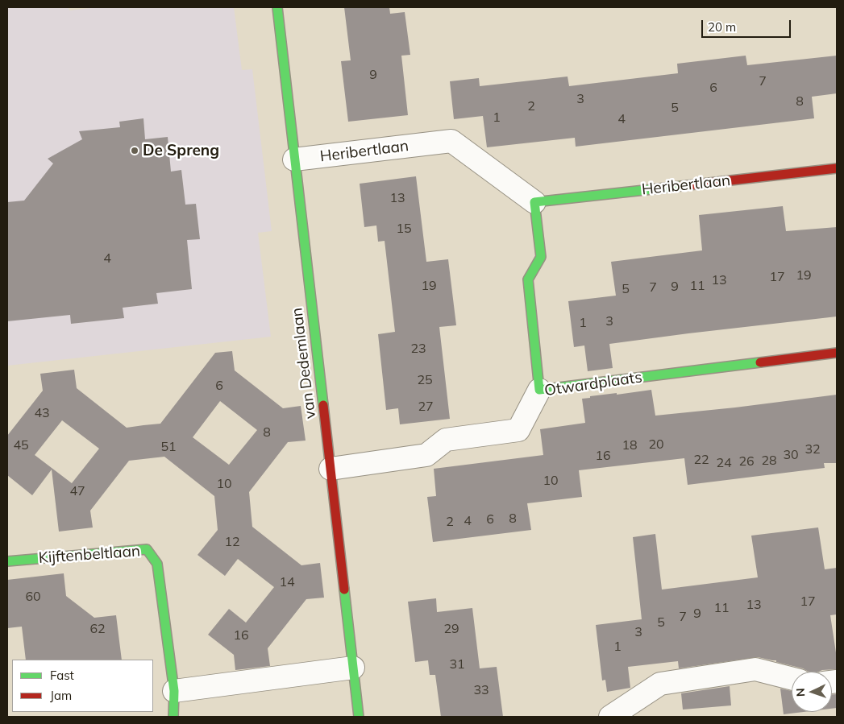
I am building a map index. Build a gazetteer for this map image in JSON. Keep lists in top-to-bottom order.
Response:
{
  "streets": {
    "street": [
      "Heribertlaan",
      "van Dedemlaan",
      "Otwardplaats",
      "Kijftenbeltlaan"
    ]
  },
  "crossings": [
    ["Heribertlaan", "van Dedemlaan"],
    ["van Dedemlaan", "Otwardplaats"]
  ],
  "places": ["De Spreng"],
  "house_numbers": [
    "9",
    "7",
    "6",
    "3",
    "8",
    "2",
    "5",
    "1",
    "4",
    "13",
    "15",
    "4",
    "19",
    "17",
    "13",
    "19",
    "11",
    "9",
    "7",
    "5",
    "3",
    "1",
    "23",
    "25",
    "6",
    "27",
    "43",
    "8",
    "20",
    "45",
    "18",
    "51",
    "32",
    "30",
    "16",
    "22",
    "28",
    "26",
    "24",
    "10",
    "10",
    "47",
    "8",
    "6",
    "4",
    "2",
    "12",
    "14",
    "60",
    "17",
    "13",
    "11",
    "9",
    "7",
    "5",
    "62",
    "29",
    "3",
    "16",
    "1",
    "31",
    "33"
  ],
  "legend": ["Fast", "Jam"],
  "scale_bar": "20 m",
  "north": "left"
}
